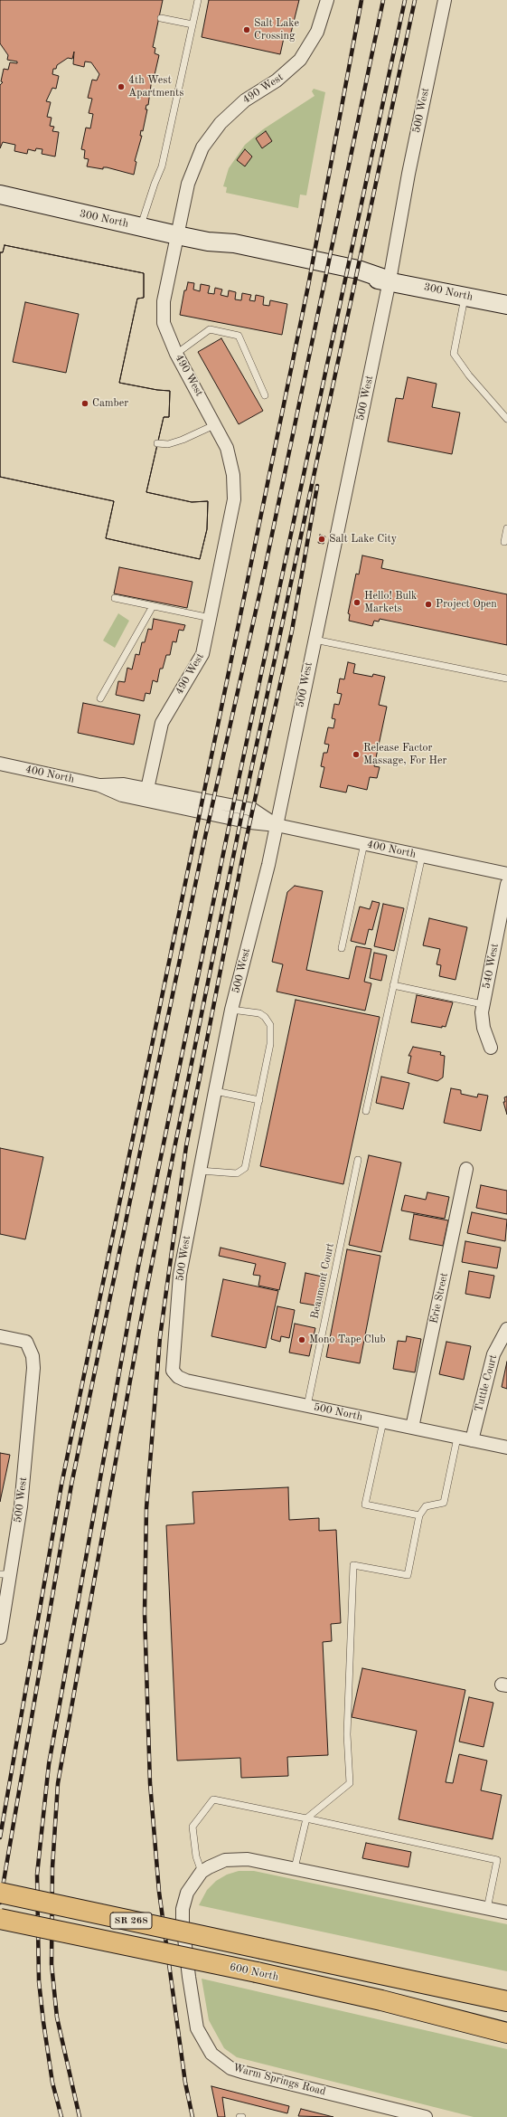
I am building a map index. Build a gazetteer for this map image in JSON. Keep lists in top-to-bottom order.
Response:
{
  "streets": {
    "main road": ["SR 268", "600 North"],
    "street": [
      "490 West",
      "500 West",
      "300 North",
      "400 North",
      "540 West",
      "Erie Street",
      "Tuttle Court",
      "500 North",
      "Warm Springs Road"
    ],
    "lane": ["Beaumont Court"]
  },
  "crossings": [
    ["490 West", "300 North"],
    ["490 West", "400 North"],
    ["500 West", "300 North"],
    ["500 West", "400 North"],
    ["500 West", "500 North"],
    ["400 North", "540 West"],
    ["Beaumont Court", "500 North"],
    ["Erie Street", "500 North"],
    ["Tuttle Court", "500 North"]
  ],
  "places": [
    "Salt Lake Crossing",
    "4th West Apartments",
    "Camber",
    "Salt Lake City",
    "Hello! Bulk Markets",
    "Project Open",
    "Release Factor Massage, For Her",
    "Mono Tape Club"
  ]
}
